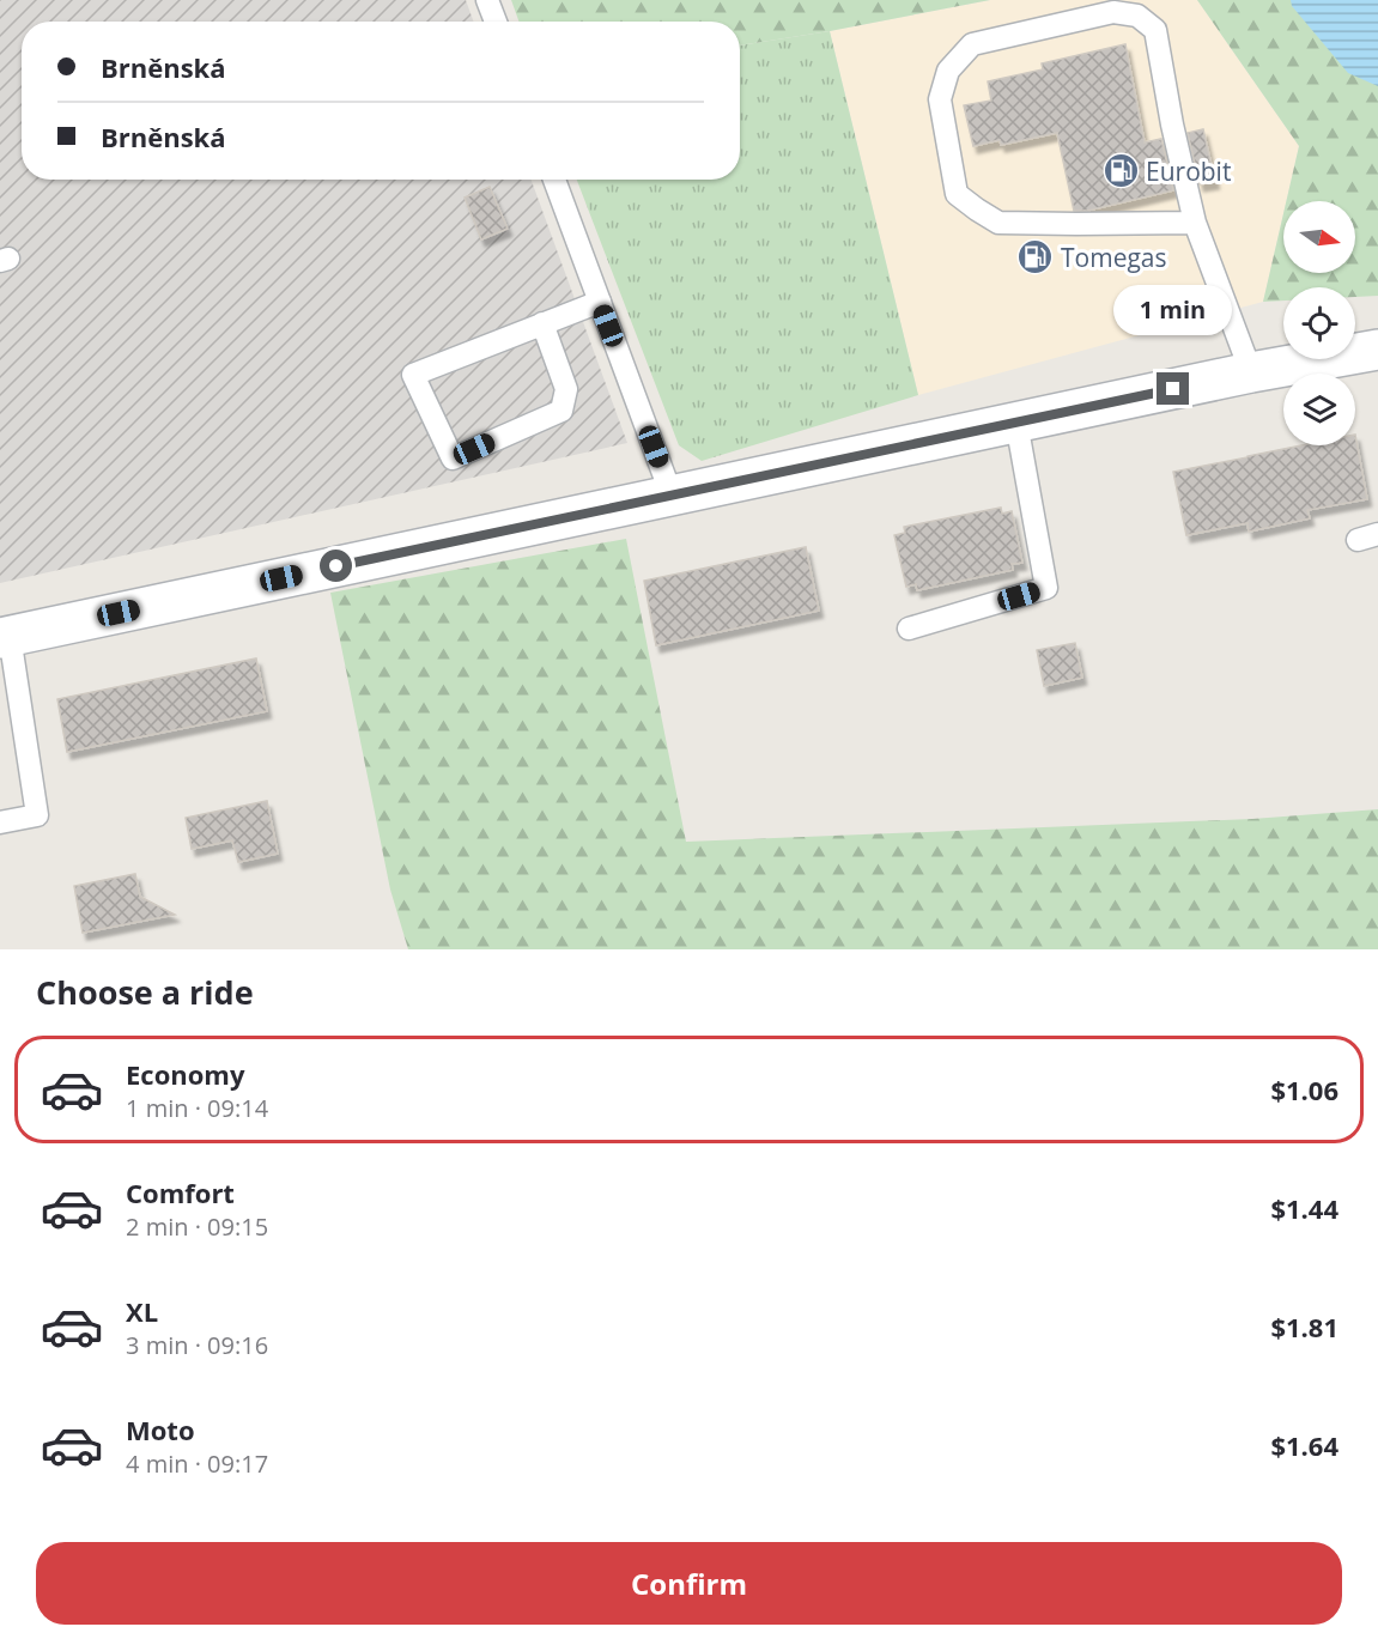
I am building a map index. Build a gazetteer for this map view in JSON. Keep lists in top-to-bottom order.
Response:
{
  "places": {
    "fuel station": ["Eurobit", "Tomegas"]
  },
  "north": "right",
  "page": {
    "banner": ["Brněnská", "Brněnská"],
    "bubble": "1 min",
    "heading": "Choose a ride",
    "list": [
      {
        "name": "Economy",
        "note": "1 min · 09:14",
        "value": "$1.06"
      },
      {
        "name": "Comfort",
        "note": "2 min · 09:15",
        "value": "$1.44"
      },
      {
        "name": "XL",
        "note": "3 min · 09:16",
        "value": "$1.81"
      },
      {
        "name": "Moto",
        "note": "4 min · 09:17",
        "value": "$1.64"
      }
    ],
    "buttons": "Confirm"
  }
}
